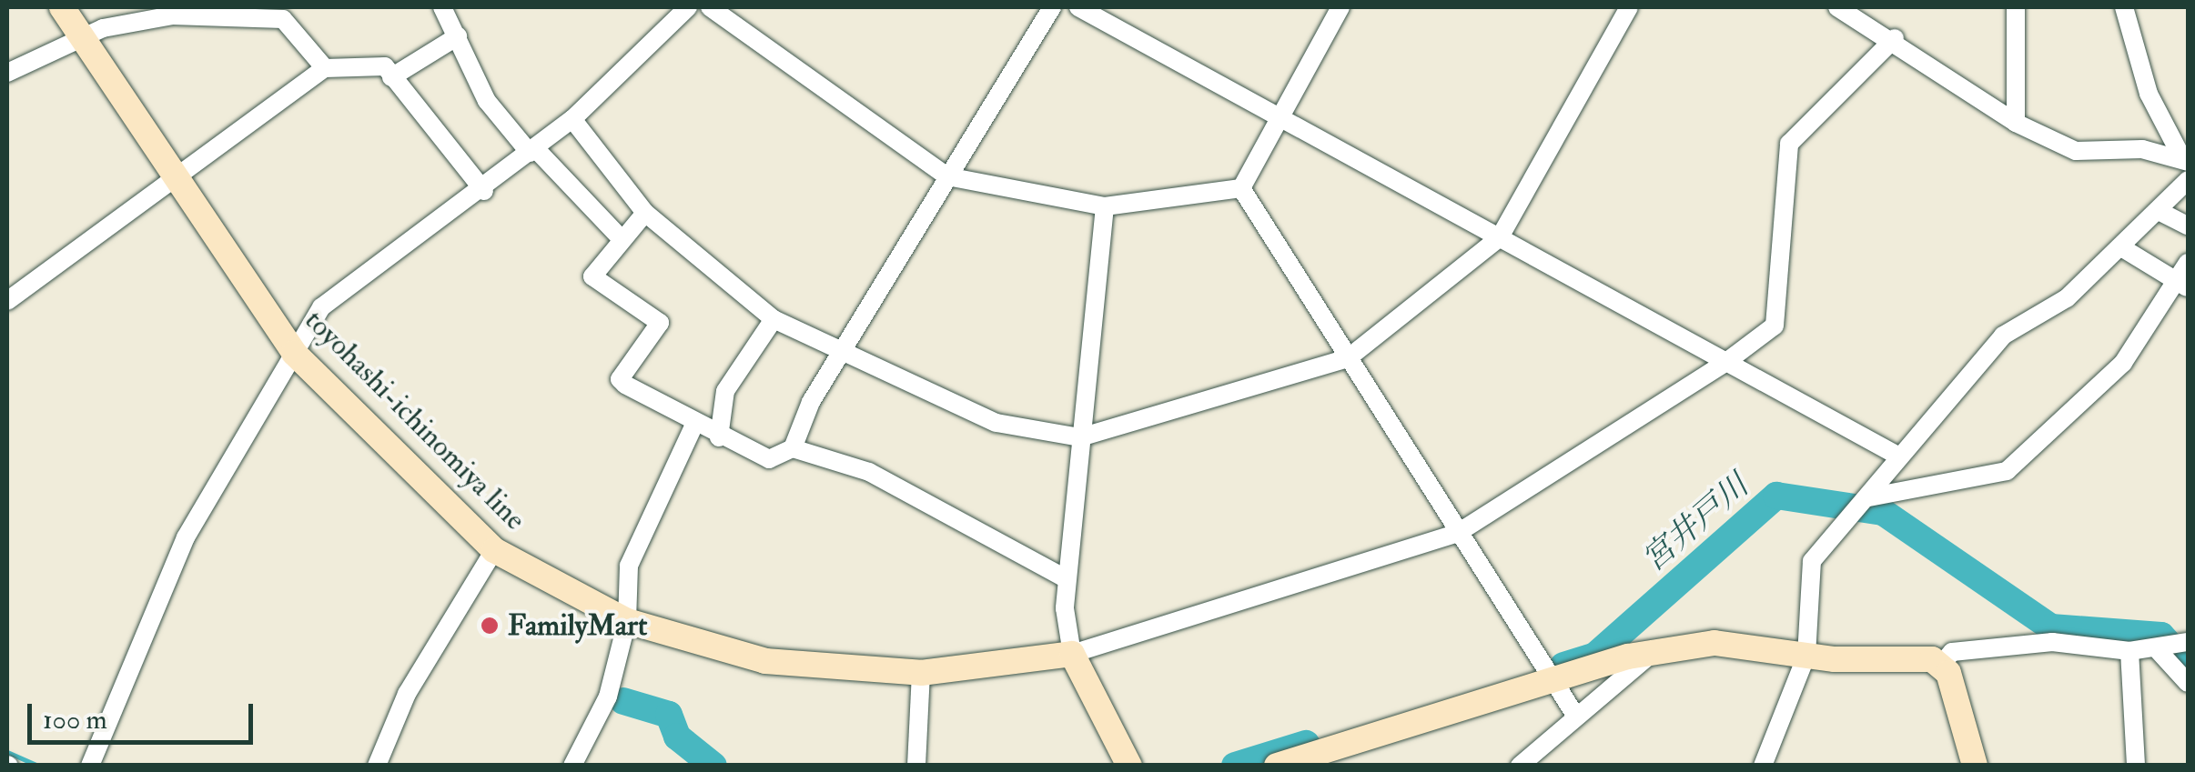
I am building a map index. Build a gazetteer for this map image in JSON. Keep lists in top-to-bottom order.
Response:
{
  "streets": {
    "main road": ["toyohashi-ichinomiya line"]
  },
  "water": ["宮井戸川"],
  "places": ["FamilyMart"],
  "scale_bar": "100 m"
}
